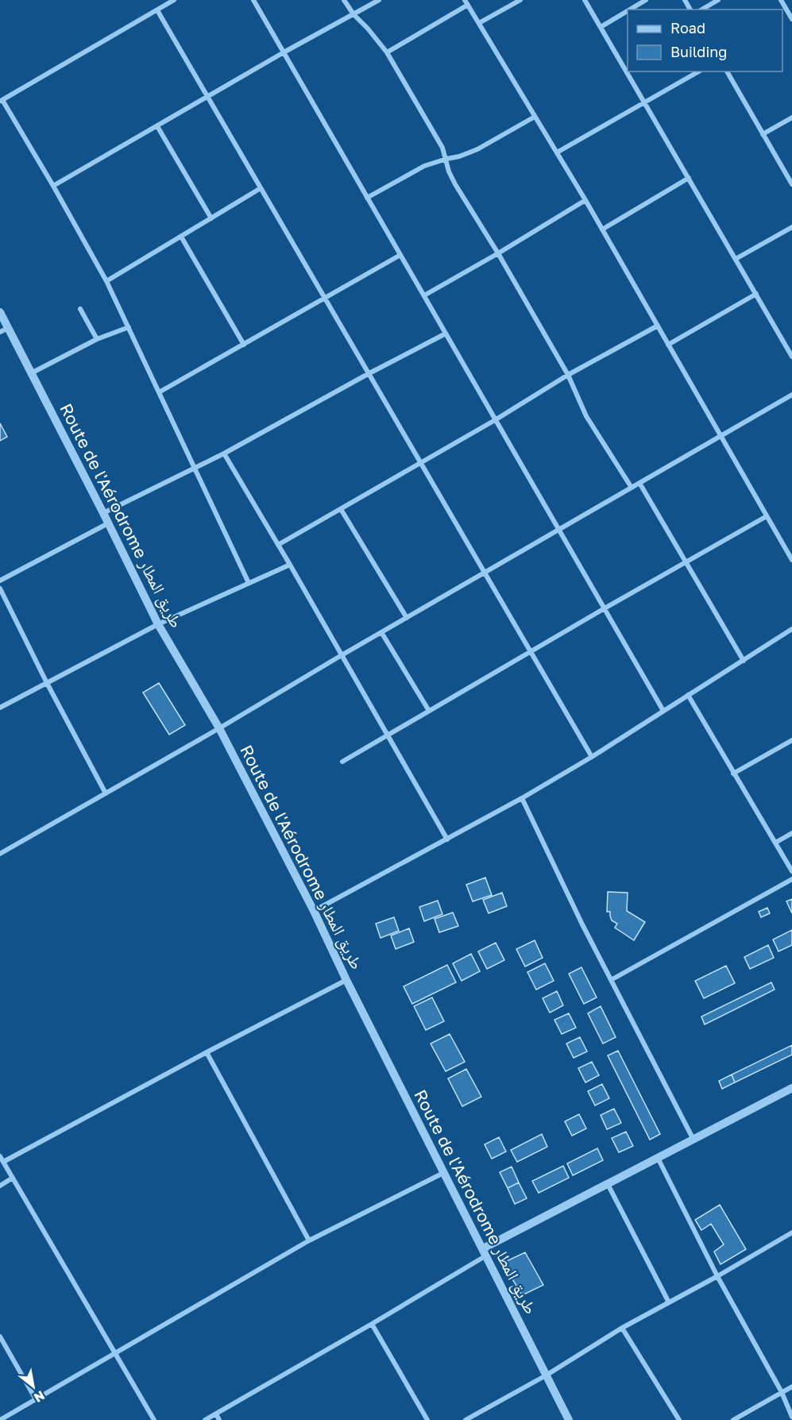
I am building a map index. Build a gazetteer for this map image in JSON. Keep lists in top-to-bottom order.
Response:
{
  "streets": {
    "street": ["Route de l'Aérodrome طريق المطار"]
  },
  "legend": ["Road", "Building"],
  "north": "bottom right"
}
